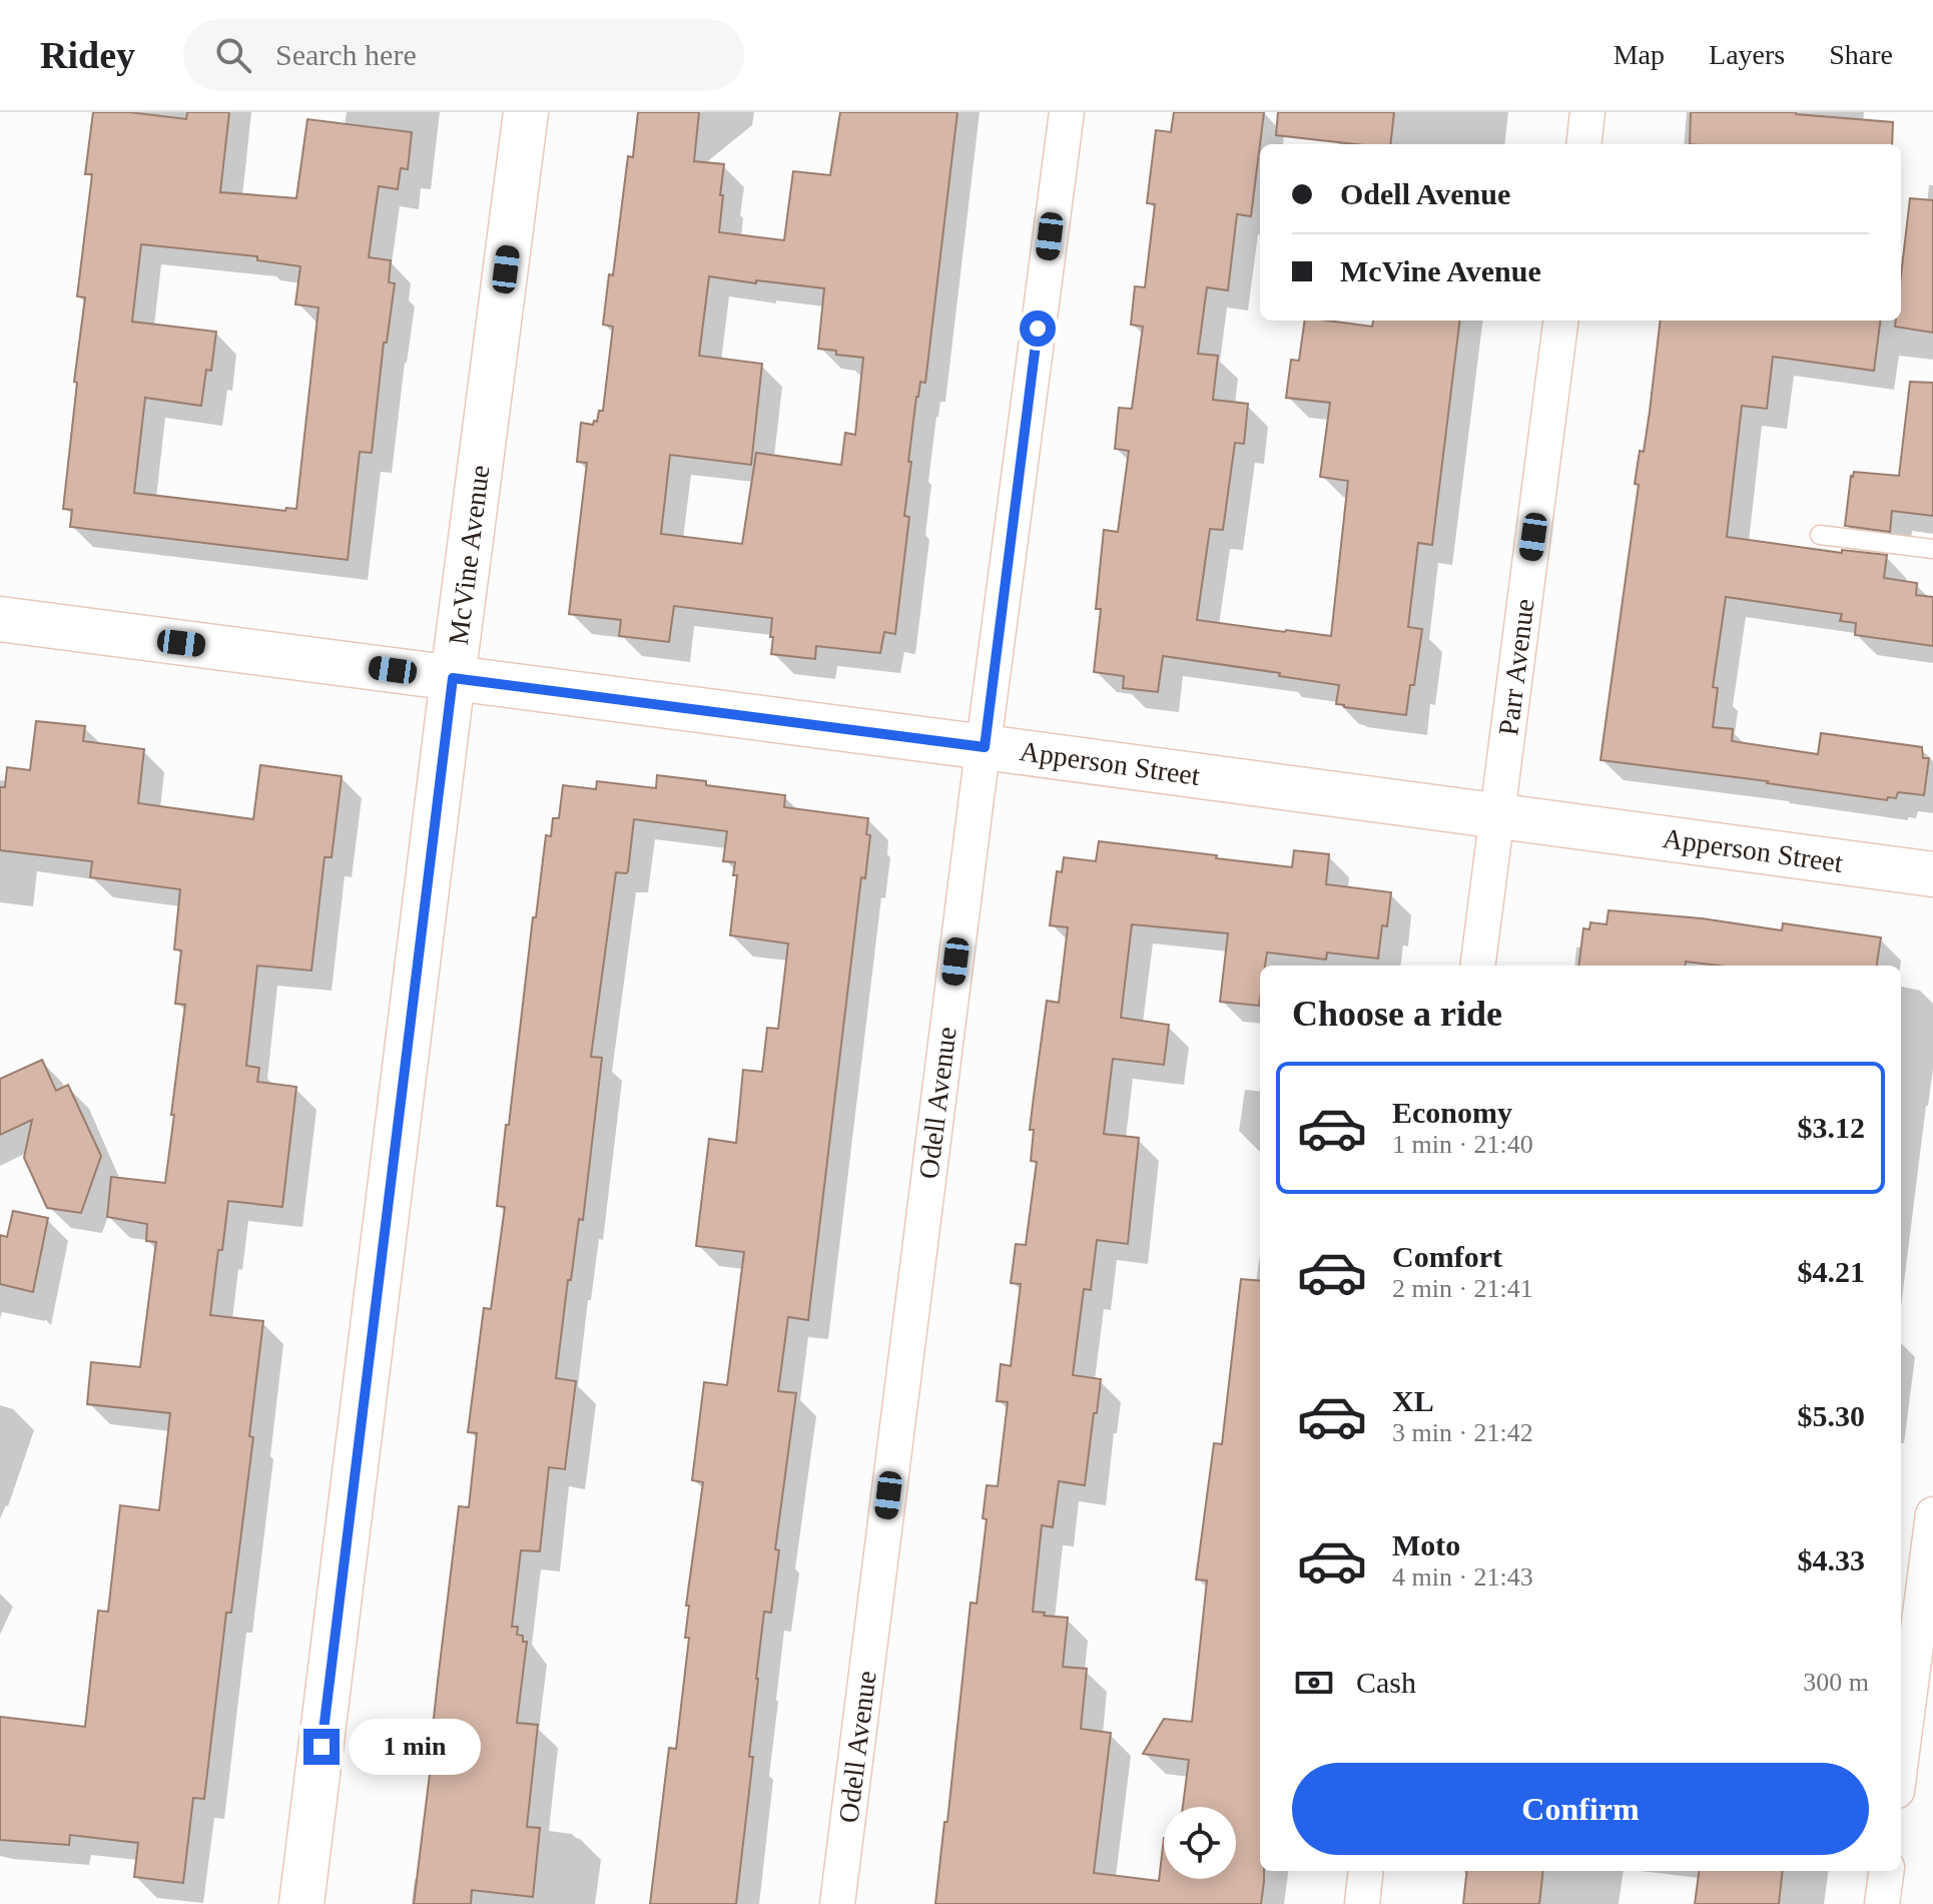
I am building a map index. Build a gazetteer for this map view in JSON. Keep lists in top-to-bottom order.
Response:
{
  "streets": {
    "street": [
      "McVine Avenue",
      "Parr Avenue",
      "Apperson Street",
      "Odell Avenue"
    ]
  },
  "crossings": [
    ["McVine Avenue", "Apperson Street"],
    ["Parr Avenue", "Apperson Street"],
    ["Apperson Street", "Odell Avenue"]
  ],
  "page": {
    "header": "Ridey",
    "search": "Search here",
    "nav": ["Map", "Layers", "Share"],
    "banner": ["Odell Avenue", "McVine Avenue"],
    "heading": "Choose a ride",
    "list": [
      {
        "name": "Economy",
        "note": "1 min · 21:40",
        "value": "$3.12"
      },
      {
        "name": "Comfort",
        "note": "2 min · 21:41",
        "value": "$4.21"
      },
      {
        "name": "XL",
        "note": "3 min · 21:42",
        "value": "$5.30"
      },
      {
        "name": "Moto",
        "note": "4 min · 21:43",
        "value": "$4.33"
      }
    ],
    "pay": ["Cash", "300 m"],
    "bubble": "1 min",
    "buttons": "Confirm"
  }
}
